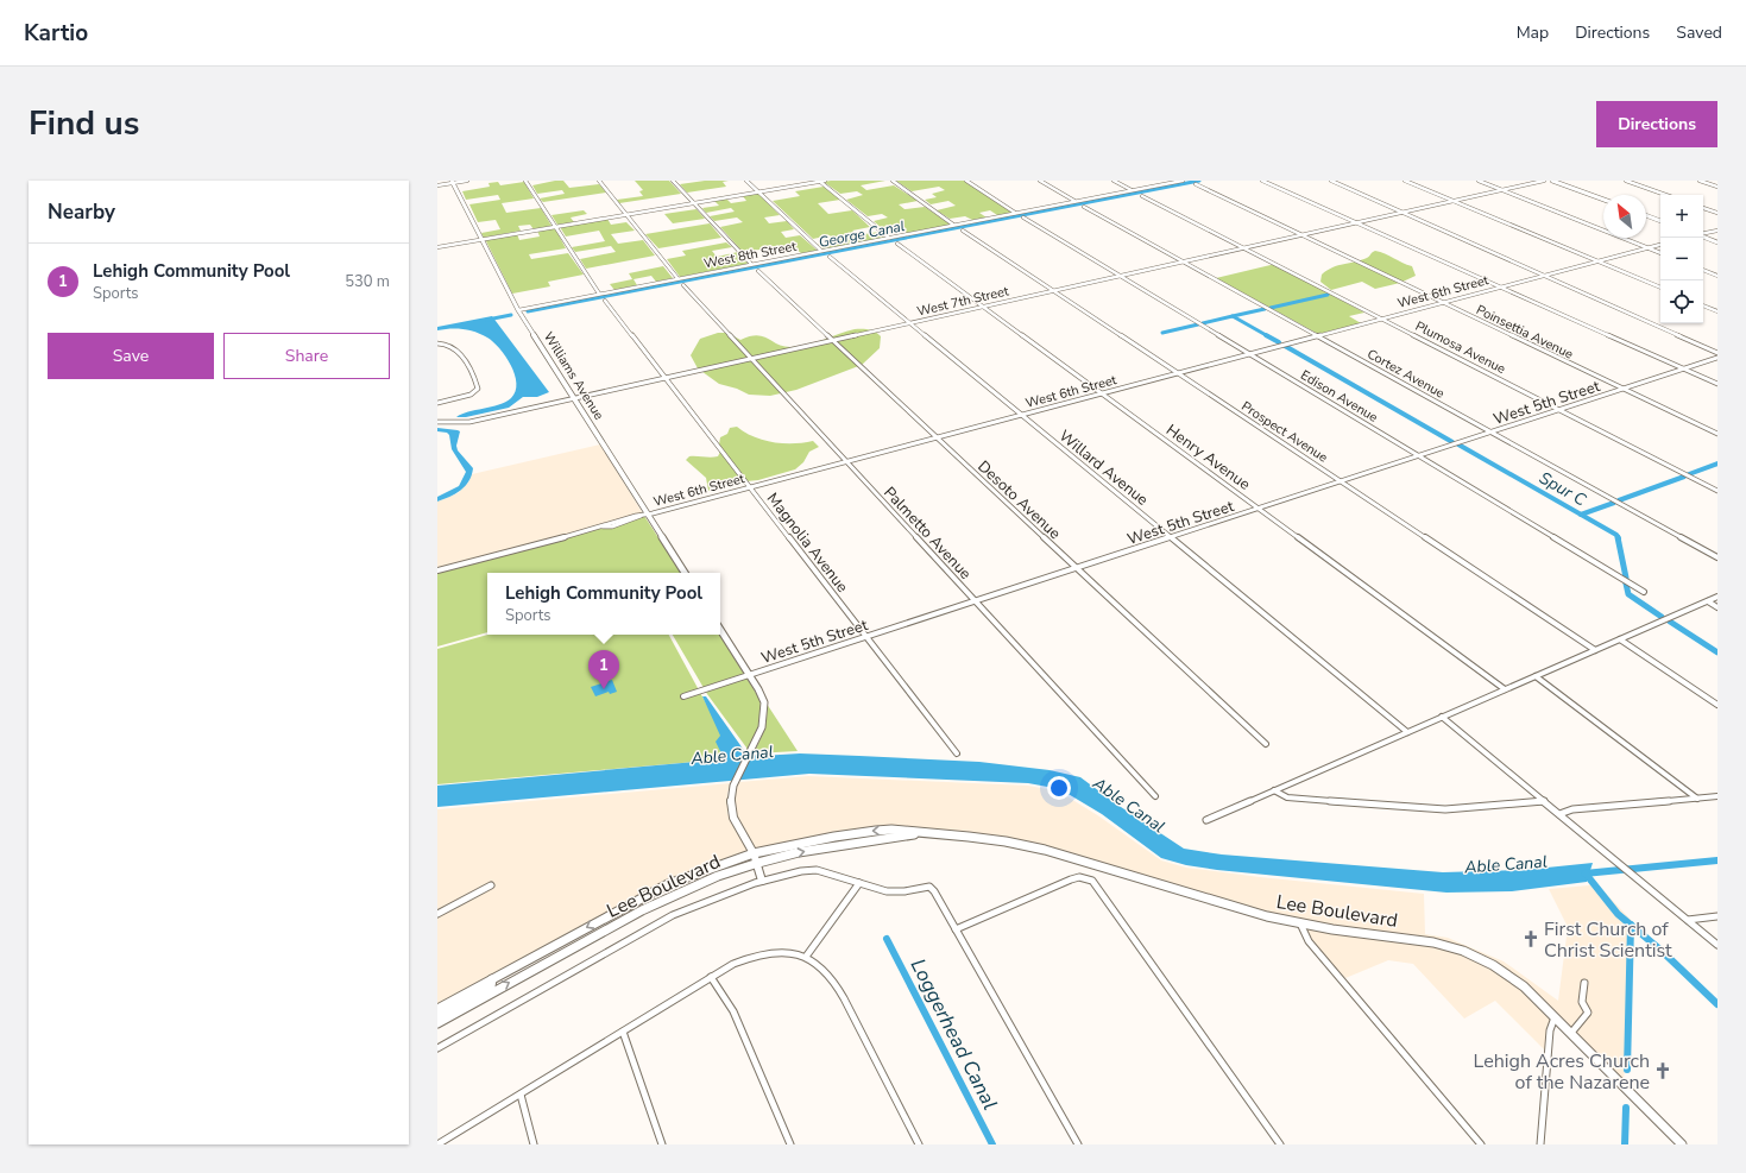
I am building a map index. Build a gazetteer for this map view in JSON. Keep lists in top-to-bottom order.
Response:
{
  "streets": {
    "main road": ["Lee Boulevard"],
    "street": [
      "West 8th Street",
      "West 6th Street",
      "West 7th Street",
      "Poinsettia Avenue",
      "Plumosa Avenue",
      "Cortez Avenue",
      "Williams Avenue",
      "Edison Avenue",
      "West 5th Street",
      "Prospect Avenue",
      "Henry Avenue",
      "Willard Avenue",
      "Desoto Avenue",
      "Palmetto Avenue",
      "Magnolia Avenue"
    ]
  },
  "crossings": [
    ["West 8th Street", "Williams Avenue"],
    ["West 6th Street", "Poinsettia Avenue"],
    ["West 6th Street", "Plumosa Avenue"],
    ["West 6th Street", "Cortez Avenue"],
    ["West 6th Street", "Williams Avenue"],
    ["West 6th Street", "Edison Avenue"],
    ["West 6th Street", "Prospect Avenue"],
    ["West 6th Street", "Henry Avenue"],
    ["West 6th Street", "Willard Avenue"],
    ["West 6th Street", "Desoto Avenue"],
    ["West 6th Street", "Palmetto Avenue"],
    ["West 6th Street", "Magnolia Avenue"],
    ["West 7th Street", "Poinsettia Avenue"],
    ["West 7th Street", "Plumosa Avenue"],
    ["West 7th Street", "Cortez Avenue"],
    ["West 7th Street", "Williams Avenue"],
    ["West 7th Street", "Edison Avenue"],
    ["West 7th Street", "Prospect Avenue"],
    ["West 7th Street", "Henry Avenue"],
    ["West 7th Street", "Willard Avenue"],
    ["West 7th Street", "Desoto Avenue"],
    ["West 7th Street", "Palmetto Avenue"],
    ["West 7th Street", "Magnolia Avenue"],
    ["Poinsettia Avenue", "West 5th Street"],
    ["Plumosa Avenue", "West 5th Street"],
    ["Cortez Avenue", "West 5th Street"],
    ["Edison Avenue", "West 5th Street"],
    ["West 5th Street", "Prospect Avenue"],
    ["West 5th Street", "Henry Avenue"],
    ["West 5th Street", "Willard Avenue"],
    ["West 5th Street", "Desoto Avenue"],
    ["West 5th Street", "Palmetto Avenue"],
    ["West 5th Street", "Magnolia Avenue"]
  ],
  "water": [
    "George Canal",
    "Spur C",
    "Able Canal",
    "Loggerhead Canal"
  ],
  "places": {
    "church": ["First Church of Christ Scientist", "Lehigh Acres Church of the Nazarene"]
  },
  "north": "top left",
  "page": {
    "header": "Kartio",
    "nav": ["Map", "Directions", "Saved"],
    "title": "Find us",
    "buttons": [
      "Directions",
      ["Save", "Share"]
    ],
    "heading": "Nearby",
    "map_buttons": ["+", "−"],
    "list": [
      {
        "mark": "1",
        "name": "Lehigh Community Pool",
        "note": "Sports",
        "value": "530 m"
      }
    ],
    "popup": ["Lehigh Community Pool", "Sports"],
    "pins": "1"
  }
}
